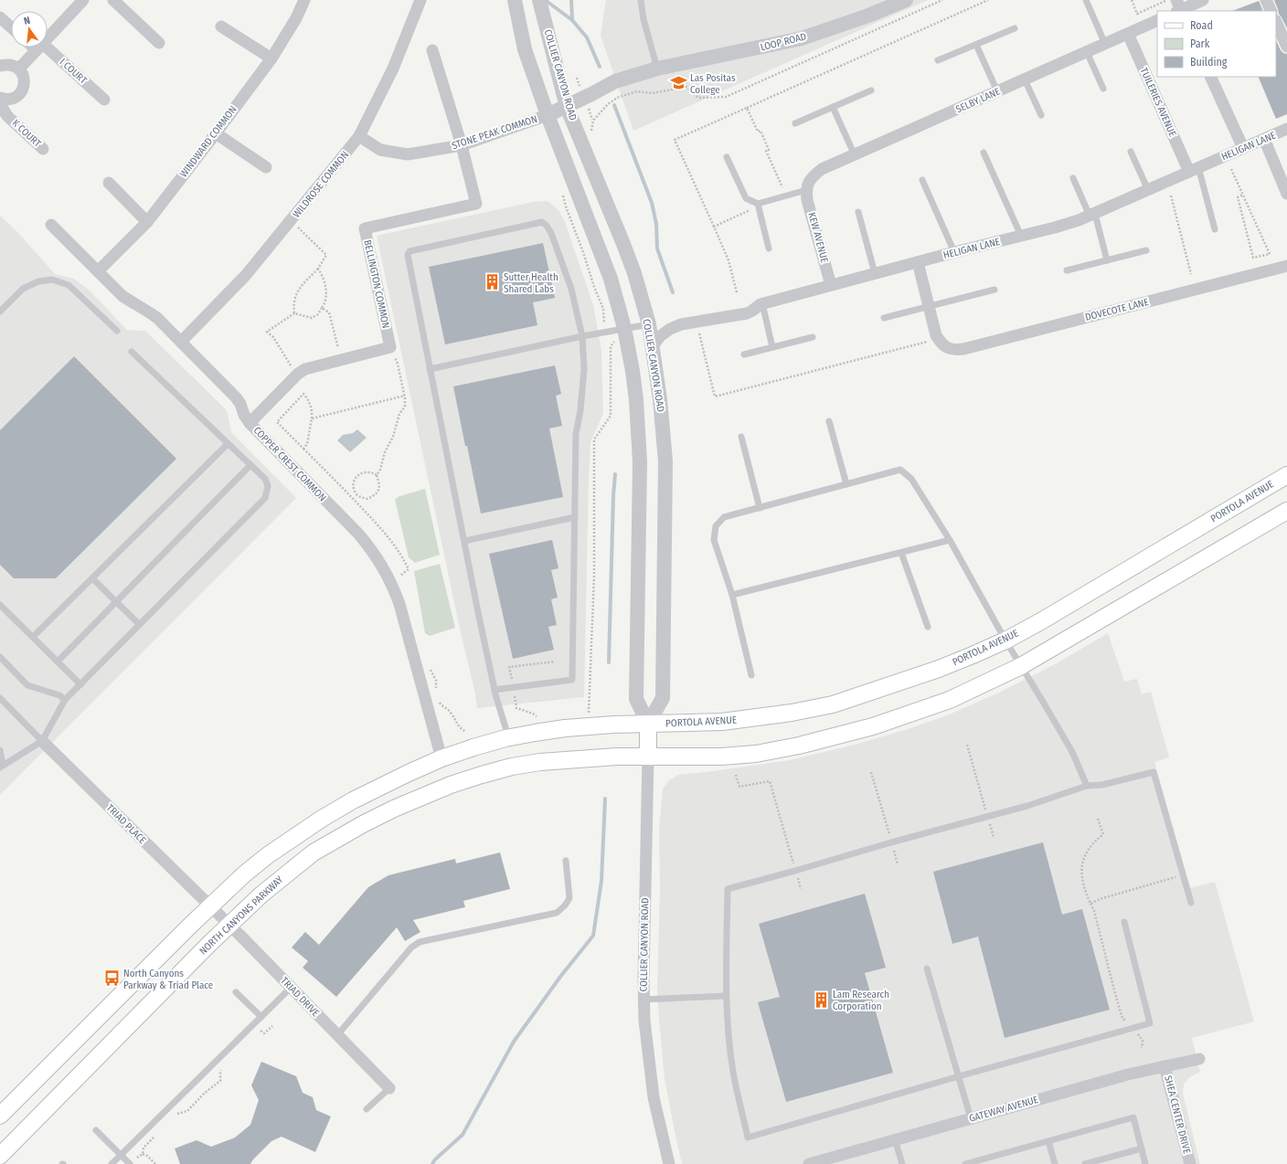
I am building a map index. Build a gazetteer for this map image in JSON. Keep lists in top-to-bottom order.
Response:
{
  "streets": {
    "main road": ["COLLIER CANYON ROAD", "PORTOLA AVENUE", "NORTH CANYONS PARKWAY"],
    "street": [
      "LOOP ROAD",
      "I COURT",
      "SELBY LANE",
      "TUILERIES AVENUE",
      "STONE PEAK COMMON",
      "K COURT",
      "WINDWARD COMMON",
      "HELIGAN LANE",
      "WILDROSE COMMON",
      "KEW AVENUE",
      "BELLINGTON COMMON",
      "DOVECOTE LANE",
      "COPPER CREST COMMON",
      "TRIAD PLACE",
      "TRIAD DRIVE",
      "GATEWAY AVENUE",
      "SHEA CENTER DRIVE"
    ]
  },
  "crossings": [
    ["LOOP ROAD", "COLLIER CANYON ROAD"],
    ["LOOP ROAD", "STONE PEAK COMMON"],
    ["COLLIER CANYON ROAD", "STONE PEAK COMMON"],
    ["COLLIER CANYON ROAD", "HELIGAN LANE"],
    ["COLLIER CANYON ROAD", "PORTOLA AVENUE"],
    ["COLLIER CANYON ROAD", "NORTH CANYONS PARKWAY"],
    ["SELBY LANE", "TUILERIES AVENUE"],
    ["SELBY LANE", "KEW AVENUE"],
    ["TUILERIES AVENUE", "HELIGAN LANE"],
    ["STONE PEAK COMMON", "WILDROSE COMMON"],
    ["STONE PEAK COMMON", "BELLINGTON COMMON"],
    ["WINDWARD COMMON", "COPPER CREST COMMON"],
    ["HELIGAN LANE", "KEW AVENUE"],
    ["WILDROSE COMMON", "COPPER CREST COMMON"],
    ["TRIAD PLACE", "TRIAD DRIVE"],
    ["NORTH CANYONS PARKWAY", "TRIAD DRIVE"],
    ["GATEWAY AVENUE", "SHEA CENTER DRIVE"]
  ],
  "places": {
    "school or university": ["Las Positas College"],
    "building": ["Sutter Health Shared Labs", "Lam Research Corporation"],
    "bus stop": ["North Canyons Parkway & Triad Place"]
  },
  "legend": ["Road", "Park", "Building"],
  "north": "top"
}
